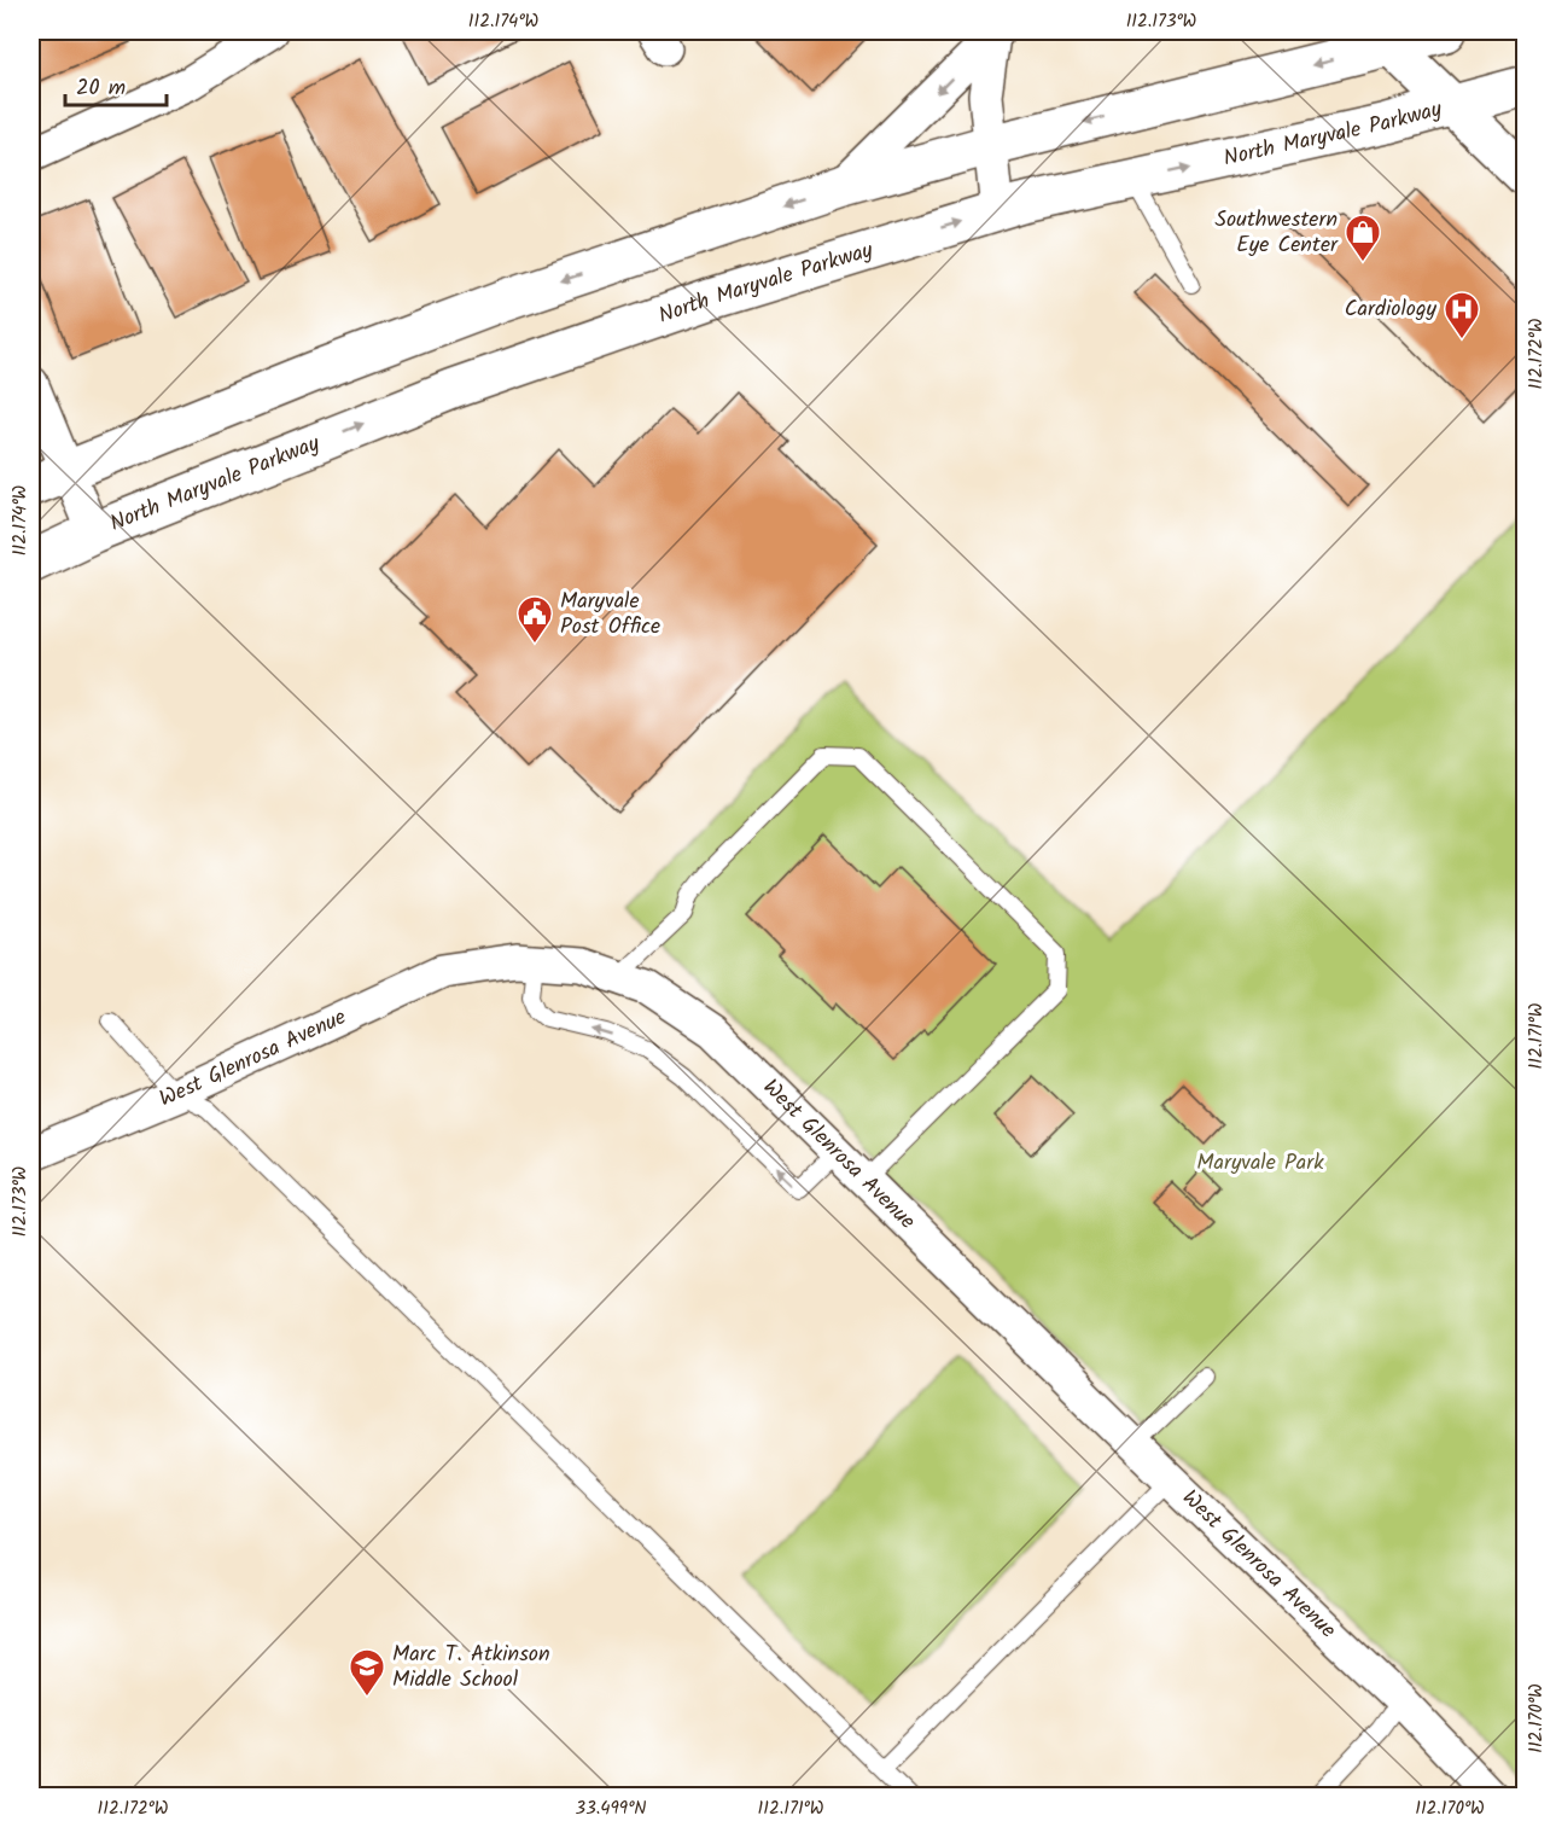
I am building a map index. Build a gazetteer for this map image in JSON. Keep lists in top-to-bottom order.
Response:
{
  "streets": {
    "street": ["North Maryvale Parkway", "West Glenrosa Avenue"]
  },
  "parks": ["Maryvale Park"],
  "places": {
    "shop": ["Southwestern Eye Center"],
    "hospital": ["Cardiology"],
    "public building": ["Maryvale Post Office"],
    "school or university": ["Marc T. Atkinson Middle School"]
  },
  "scale_bar": "20 m",
  "coordinates": [
    "112.174°W",
    "112.173°W",
    "112.172°W",
    "112.171°W",
    "112.170°W",
    "33.499°N"
  ]
}
